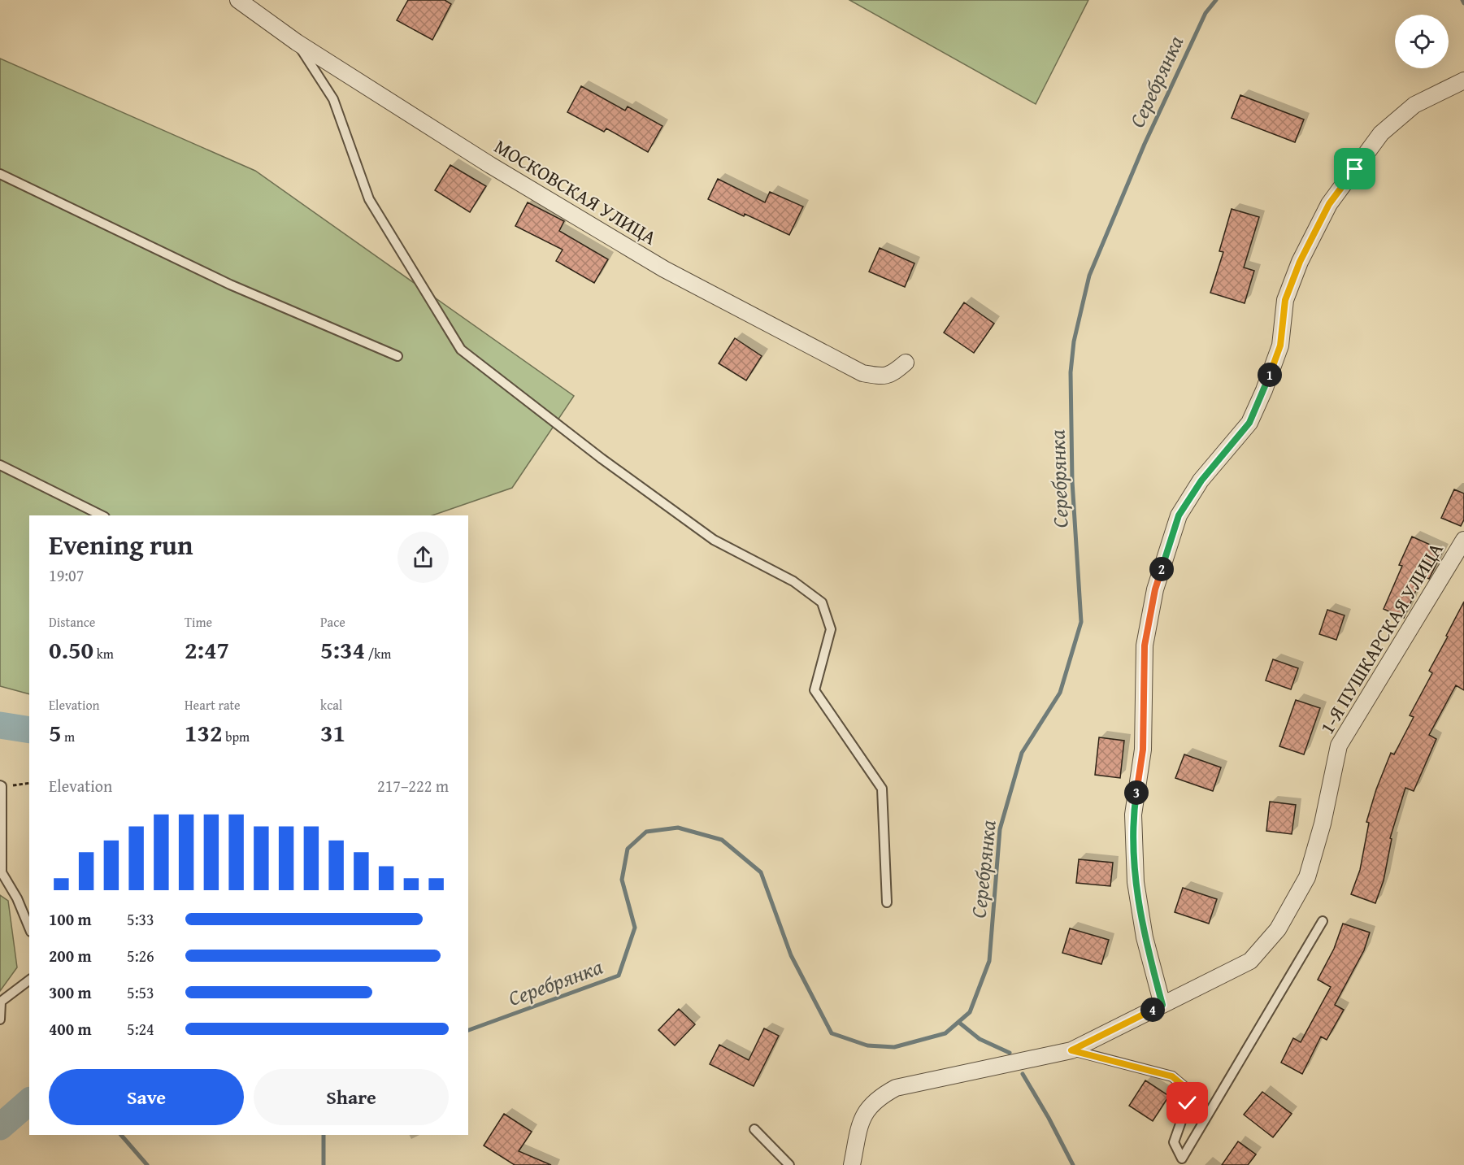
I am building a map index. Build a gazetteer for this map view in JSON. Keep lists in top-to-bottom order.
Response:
{
  "streets": {
    "street": ["МОСКОВСКАЯ УЛИЦА", "1-Я ПУШКАРСКАЯ УЛИЦА"]
  },
  "water": ["Серебрянка"],
  "page": {
    "pins": [
      "1",
      "2",
      "3",
      "4"
    ],
    "heading": ["Evening run", "19:07"],
    "stats": [
      ["Distance", "0.50 km"],
      ["Time", "2:47"],
      ["Pace", "5:34 /km"],
      ["Elevation", "5 m"],
      ["Heart rate", "132 bpm"],
      ["kcal", "31"]
    ],
    "chart": ["Elevation", "217–222 m"],
    "list": [
      {
        "name": "100 m",
        "note": "5:33"
      },
      {
        "name": "200 m",
        "note": "5:26"
      },
      {
        "name": "300 m",
        "note": "5:53"
      },
      {
        "name": "400 m",
        "note": "5:24"
      }
    ],
    "buttons": ["Save", "Share"]
  }
}
